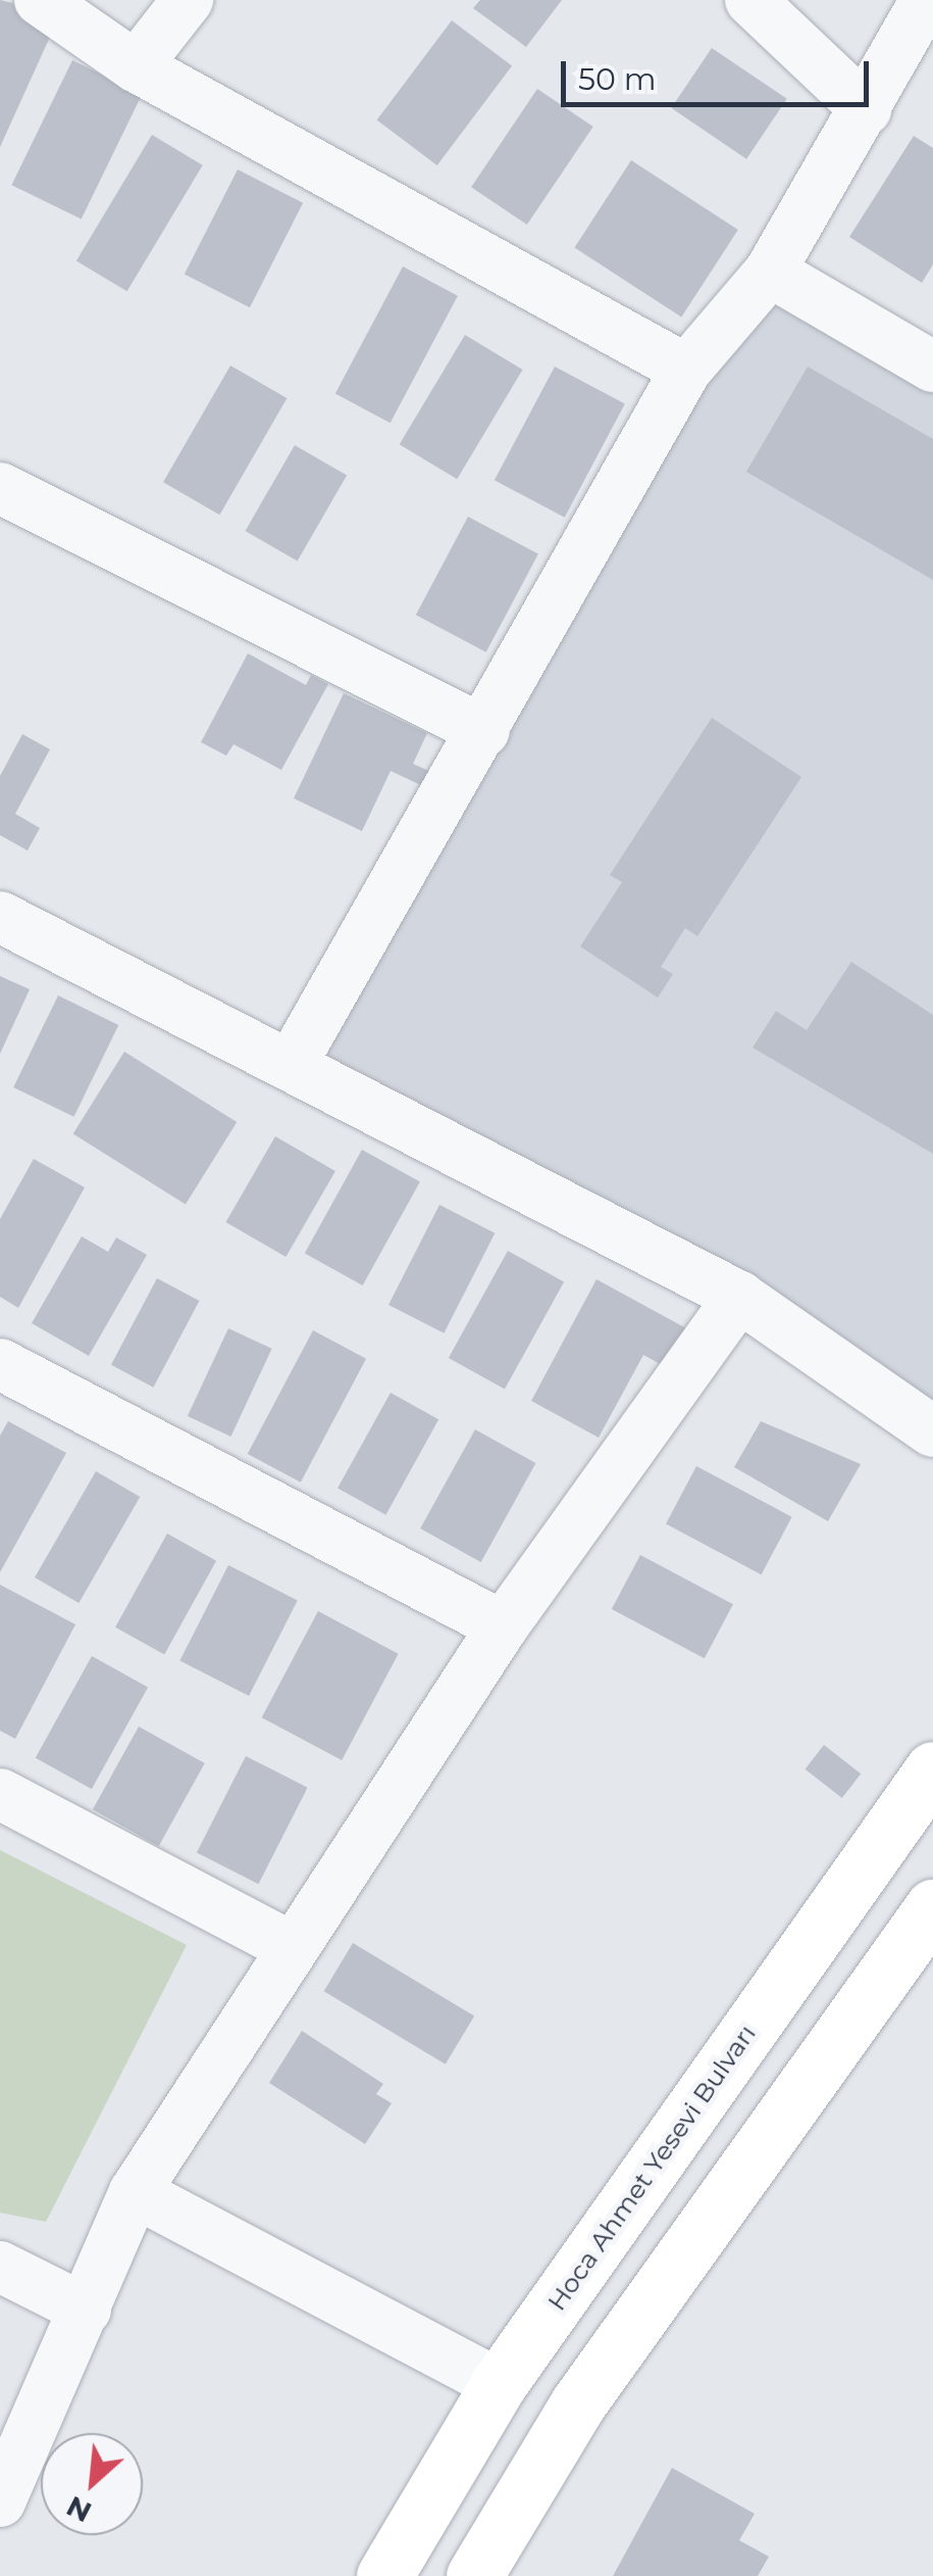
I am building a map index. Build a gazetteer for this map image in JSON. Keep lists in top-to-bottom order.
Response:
{
  "streets": {
    "main road": ["Hoca Ahmet Yesevi Bulvarı"]
  },
  "scale_bar": "50 m",
  "north": "bottom left"
}
